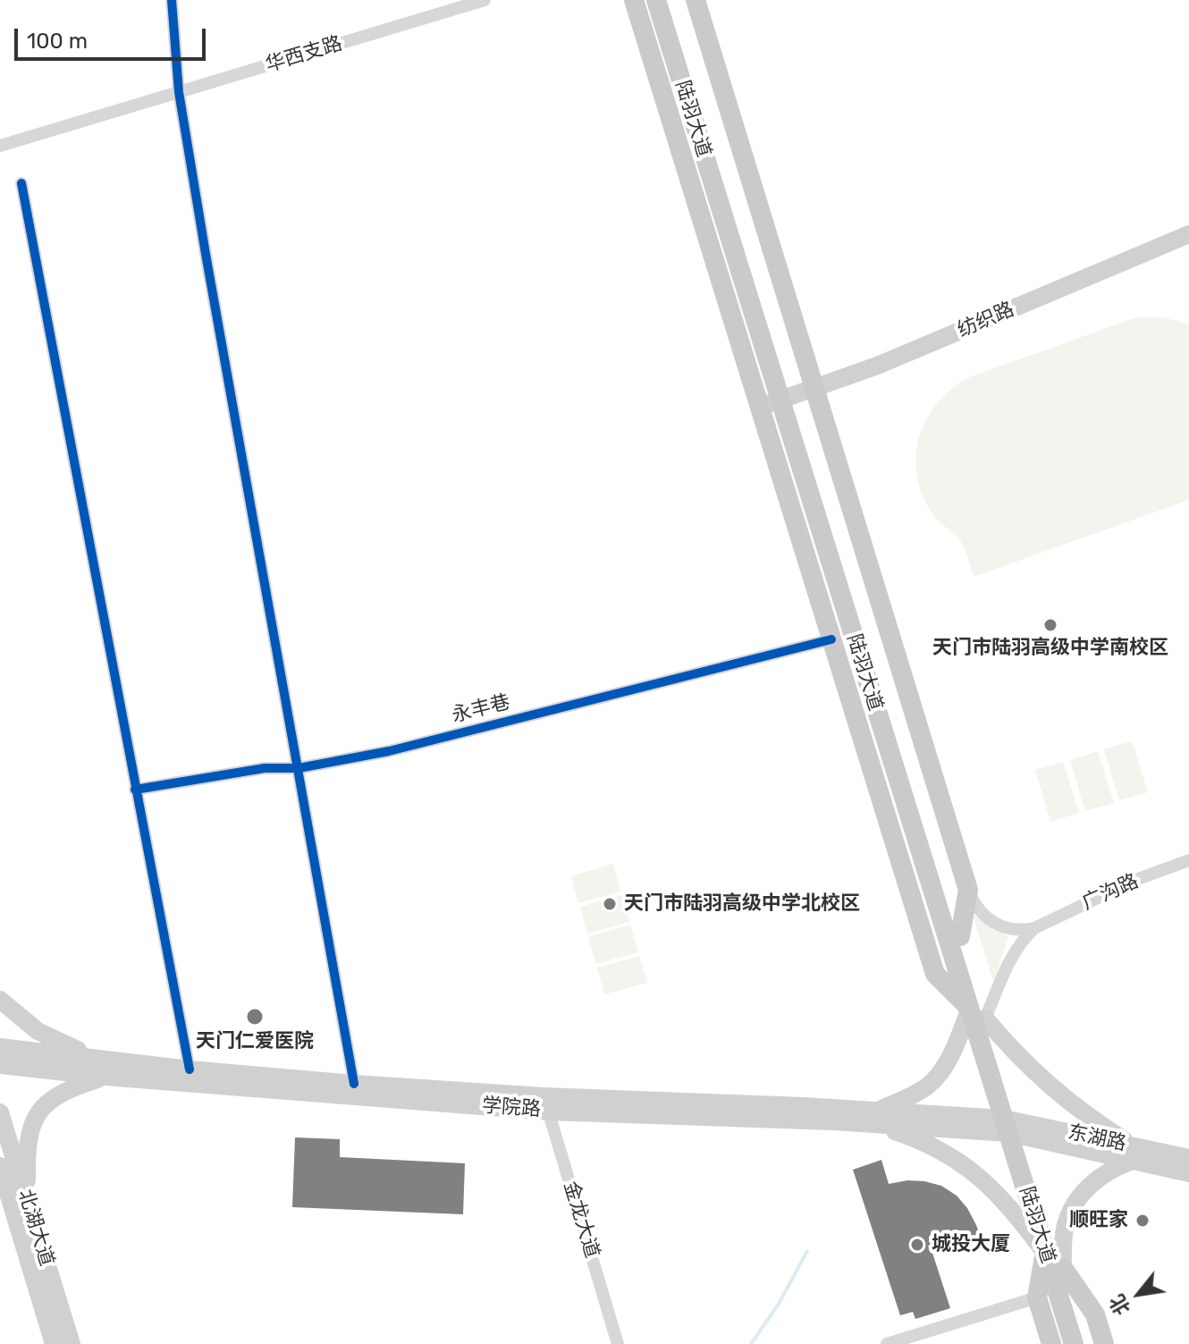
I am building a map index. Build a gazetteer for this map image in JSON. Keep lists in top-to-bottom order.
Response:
{
  "streets": {
    "main road": [
      "陆羽大道",
      "纺织路",
      "学院路",
      "东湖路",
      "北湖大道"
    ],
    "street": [
      "华西支路",
      "永丰巷",
      "广沟路",
      "金龙大道"
    ]
  },
  "crossings": [
    ["陆羽大道", "纺织路"],
    ["陆羽大道", "学院路"],
    ["陆羽大道", "东湖路"],
    ["学院路", "东湖路"],
    ["学院路", "金龙大道"]
  ],
  "places": [
    "天门市陆羽高级中学南校区",
    "天门市陆羽高级中学北校区",
    "天门仁爱医院",
    "顺旺家",
    "城投大厦"
  ],
  "scale_bar": "100 m",
  "north": "bottom left"
}
